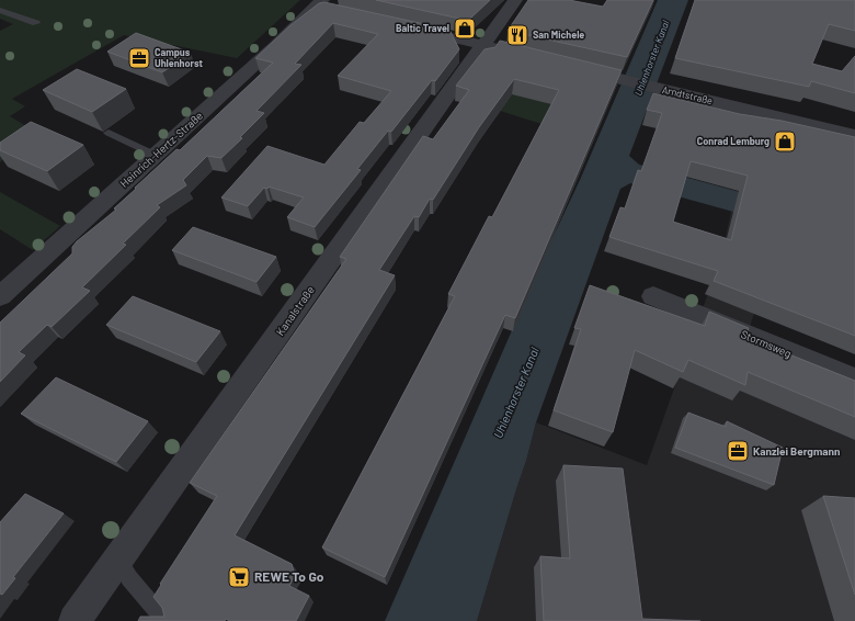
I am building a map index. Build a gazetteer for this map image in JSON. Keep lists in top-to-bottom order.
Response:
{
  "streets": {
    "street": [
      "Arndtstraße",
      "Heinrich-Hertz-Straße",
      "Kanalstraße",
      "Stormsweg"
    ]
  },
  "water": ["Uhlenhorster Kanal"],
  "places": {
    "shop": ["Baltic Travel", "Conrad Lemburg"],
    "restaurant": ["San Michele"],
    "office": ["Campus Uhlenhorst", "Kanzlei Bergmann"],
    "supermarket": ["REWE To Go"]
  }
}
